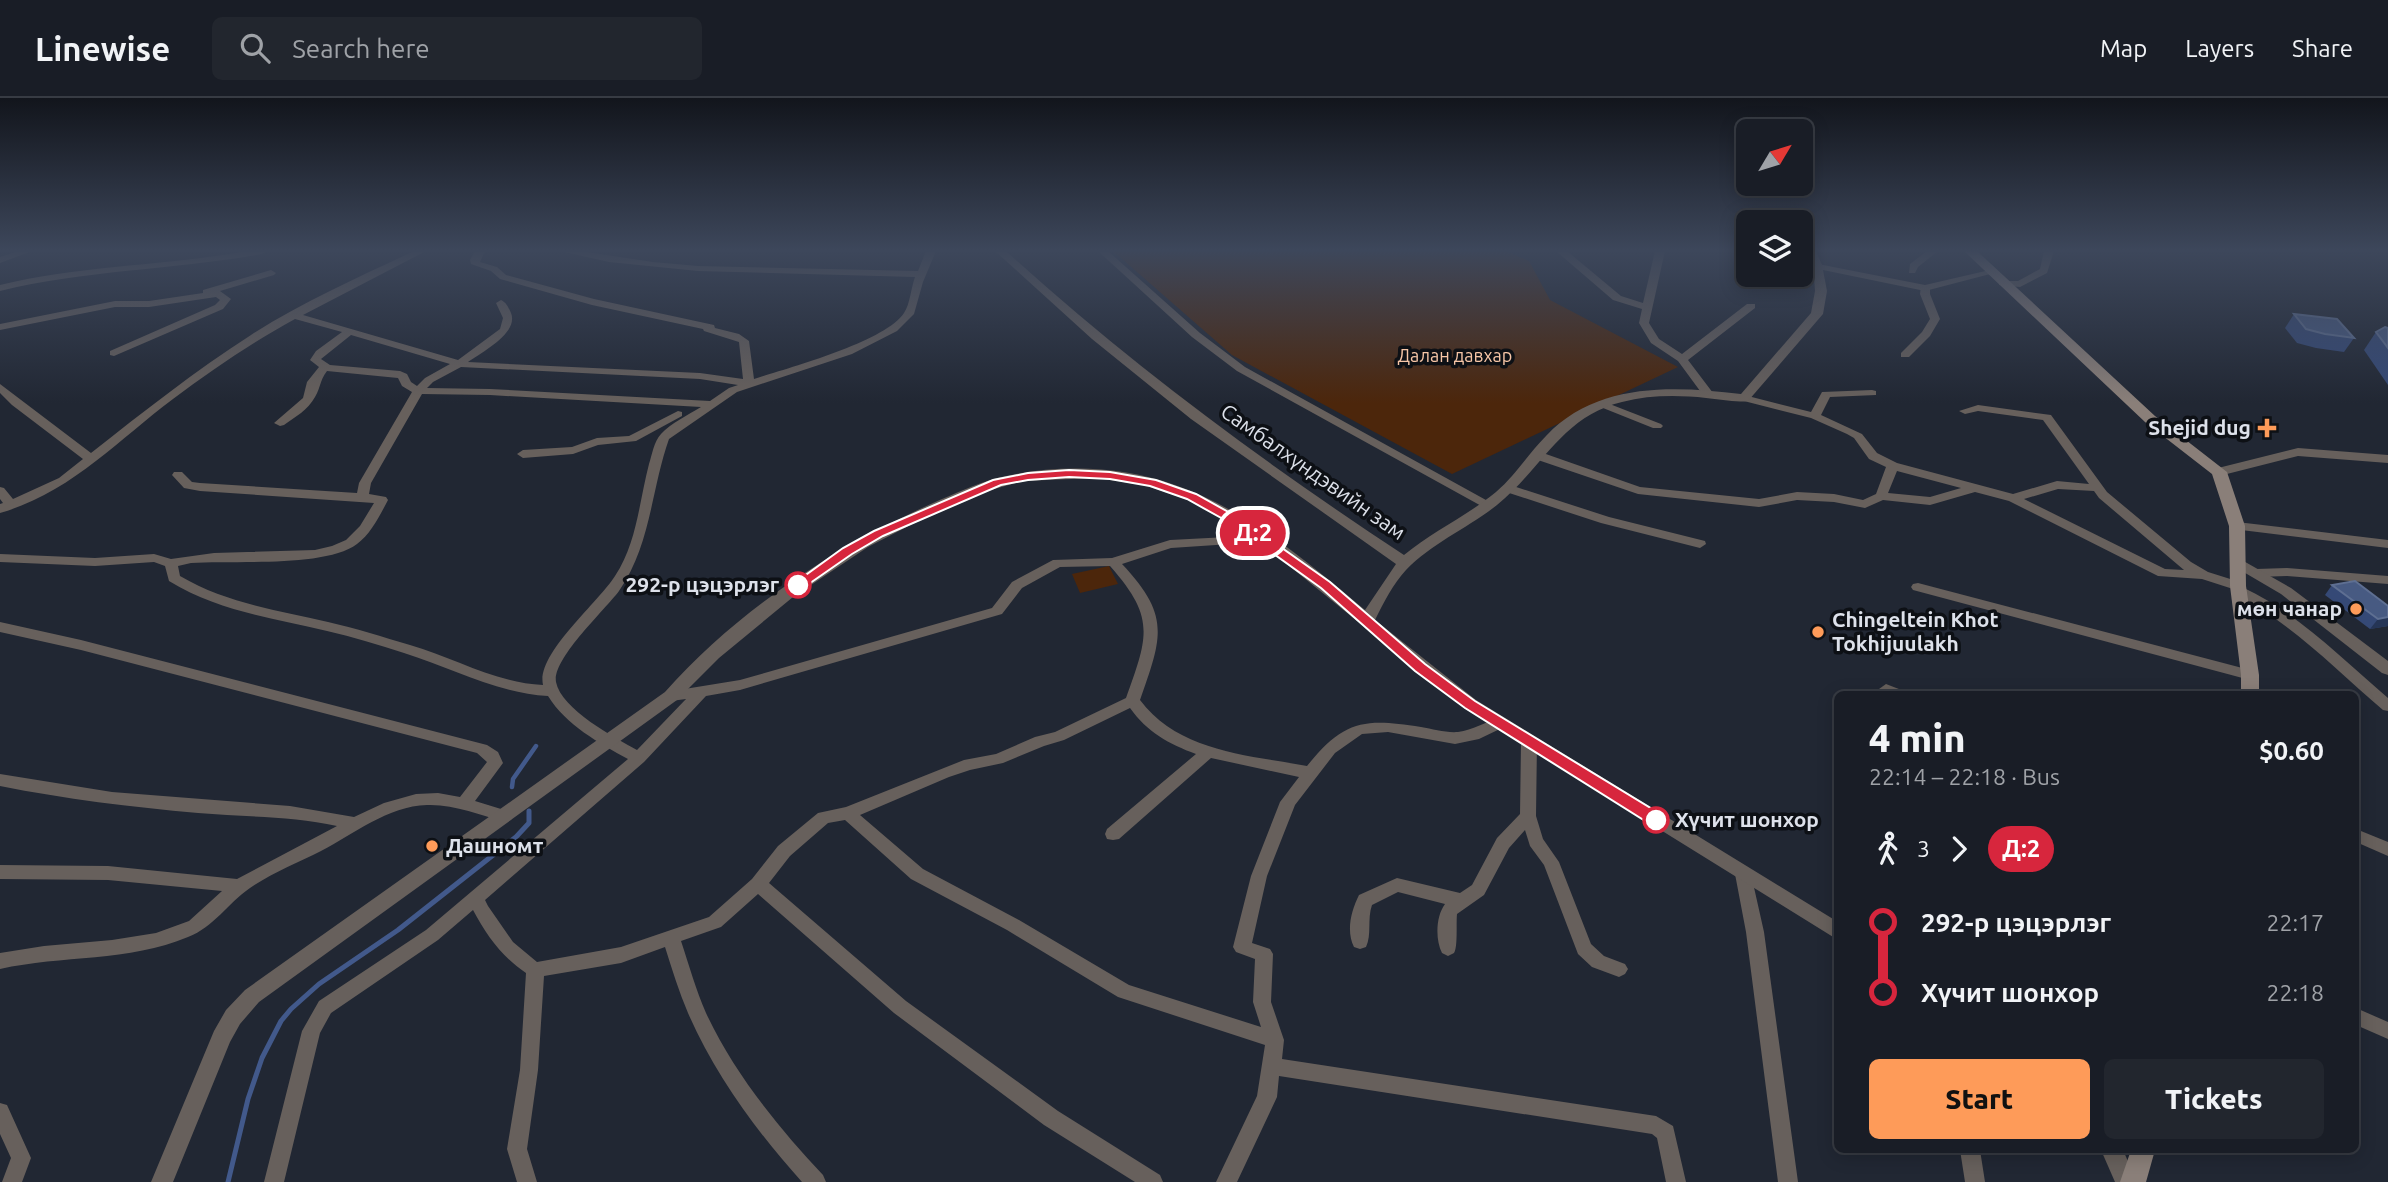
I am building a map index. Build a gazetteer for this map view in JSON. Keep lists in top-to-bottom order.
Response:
{
  "streets": {
    "street": ["Самбалхүндэвийн зам"]
  },
  "parks": ["Далан давхар"],
  "places": {
    "health": ["Shejid dug"],
    "other": [
      "292-р цэцэрлэг",
      "мөн чанар",
      "Chingeltein Khot Tokhijuulakh",
      "Хүчит шонхор",
      "Дашномт"
    ]
  },
  "lines": ["bus line Д:2"],
  "north": "top right",
  "page": {
    "header": "Linewise",
    "search": "Search here",
    "nav": ["Map", "Layers", "Share"],
    "on_map": "Д:2",
    "heading": ["4 min", "22:14 – 22:18 · Bus", "$0.60"],
    "legs": ["3", "Д:2"],
    "list": [
      {
        "name": "292-р цэцэрлэг",
        "value": "22:17"
      },
      {
        "name": "Хүчит шонхор",
        "value": "22:18"
      }
    ],
    "buttons": ["Start", "Tickets"]
  }
}
